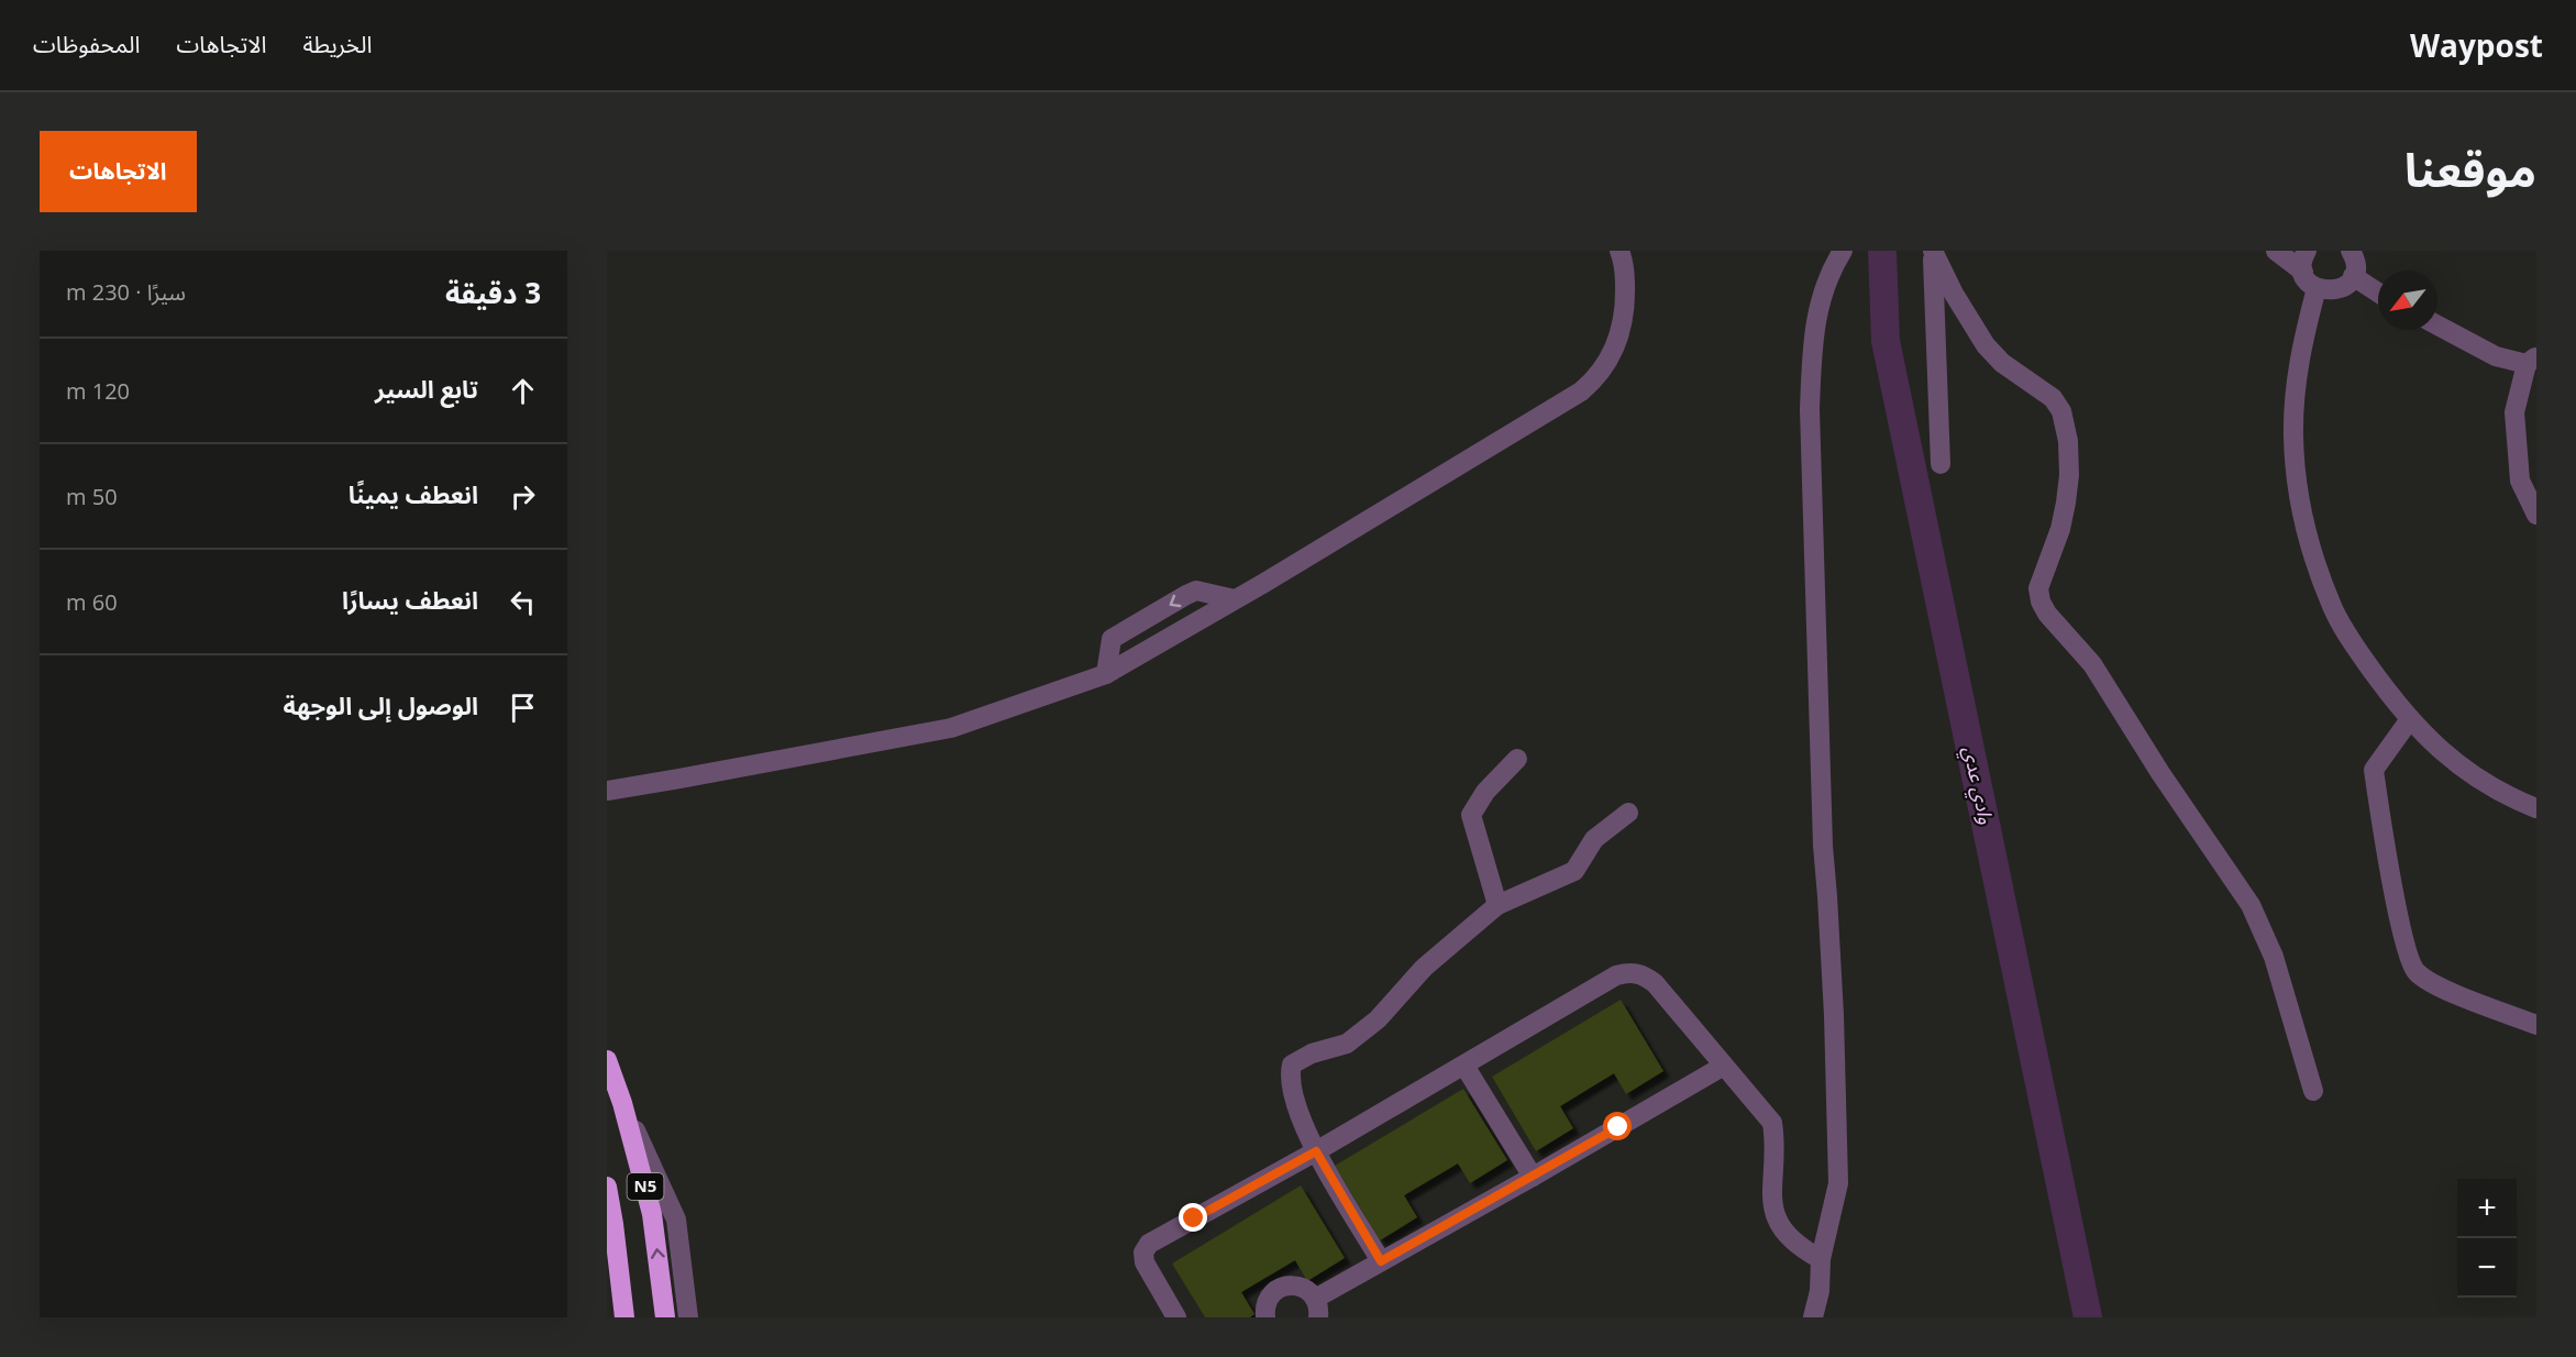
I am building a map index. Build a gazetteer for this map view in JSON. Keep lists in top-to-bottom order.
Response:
{
  "streets": {
    "highway": ["N5"]
  },
  "water": ["وادي عدي"],
  "north": "bottom left",
  "page": {
    "header": "Waypost",
    "nav": ["الخريطة", "الاتجاهات", "المحفوظات"],
    "title": "موقعنا",
    "buttons": "الاتجاهات",
    "heading": ["3 دقيقة", "سيرًا · 230 m"],
    "list": [
      ["تابع السير", "120 m"],
      ["انعطف يمينًا", "50 m"],
      ["انعطف يسارًا", "60 m"],
      "الوصول إلى الوجهة"
    ],
    "map_buttons": ["+", "−"]
  }
}
